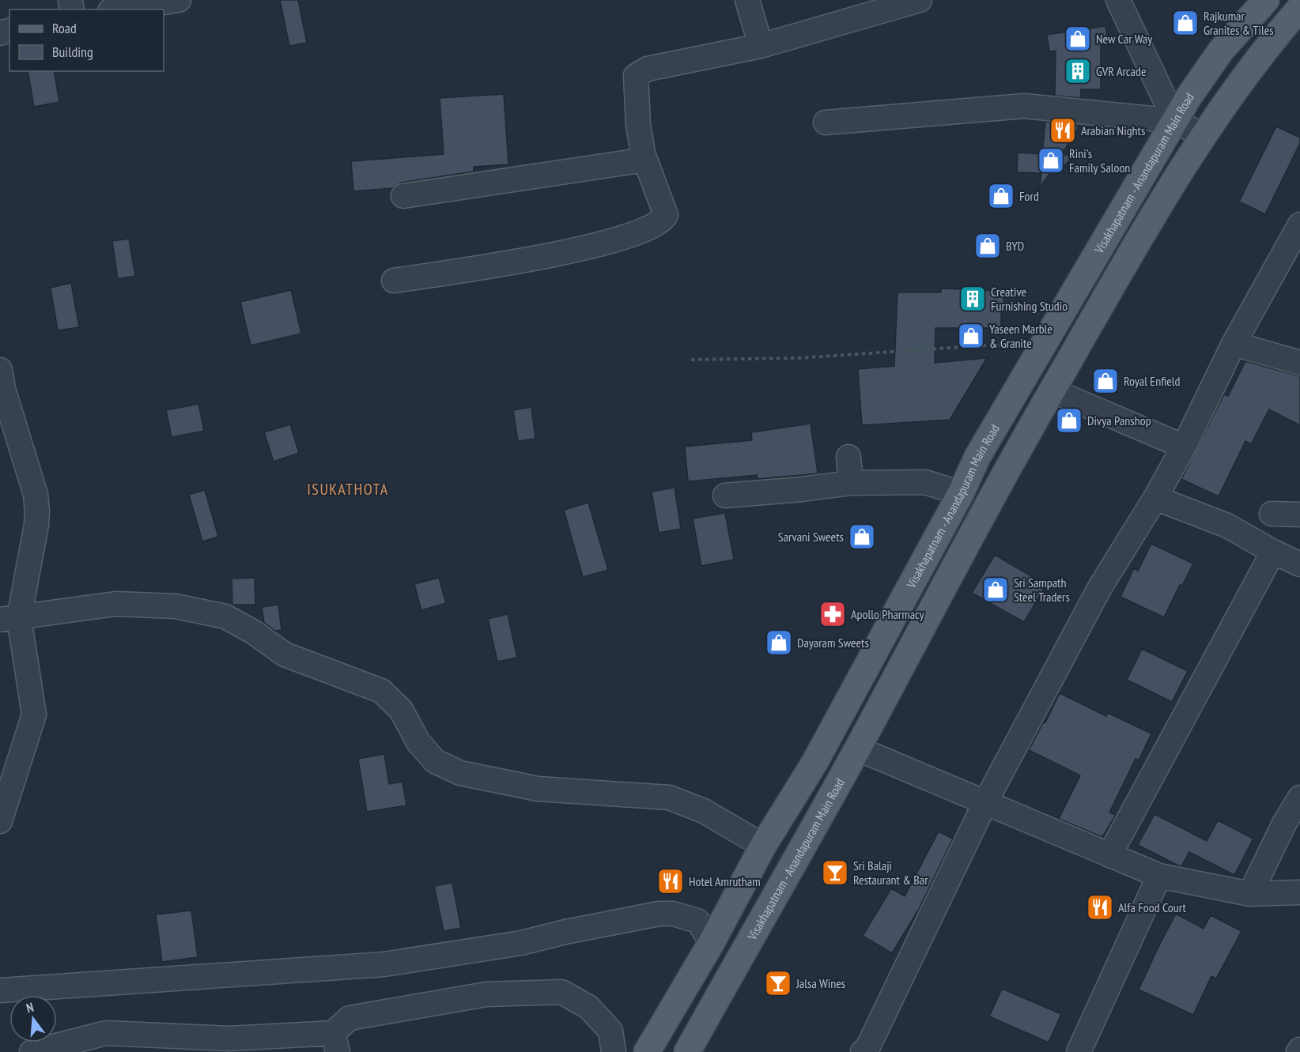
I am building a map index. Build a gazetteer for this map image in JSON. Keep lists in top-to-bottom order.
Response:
{
  "streets": {
    "main road": ["Visakhapatnam - Anandapuram Main Road"]
  },
  "districts": ["ISUKATHOTA"],
  "places": {
    "shop": [
      "Rajkumar Granites & Tiles",
      "New Car Way",
      "Rini's Family Saloon",
      "Ford",
      "BYD",
      "Yaseen Marble & Granite",
      "Royal Enfield",
      "Divya Panshop",
      "Sarvani Sweets",
      "Sri Sampath Steel Traders",
      "Dayaram Sweets"
    ],
    "building": ["GVR Arcade", "Creative Furnishing Studio"],
    "restaurant": ["Arabian Nights", "Hotel Amrutham", "Alfa Food Court"],
    "pharmacy": ["Apollo Pharmacy"],
    "bar": ["Sri Balaji Restaurant & Bar", "Jalsa Wines"]
  },
  "legend": ["Road", "Building"],
  "north": "top"
}
